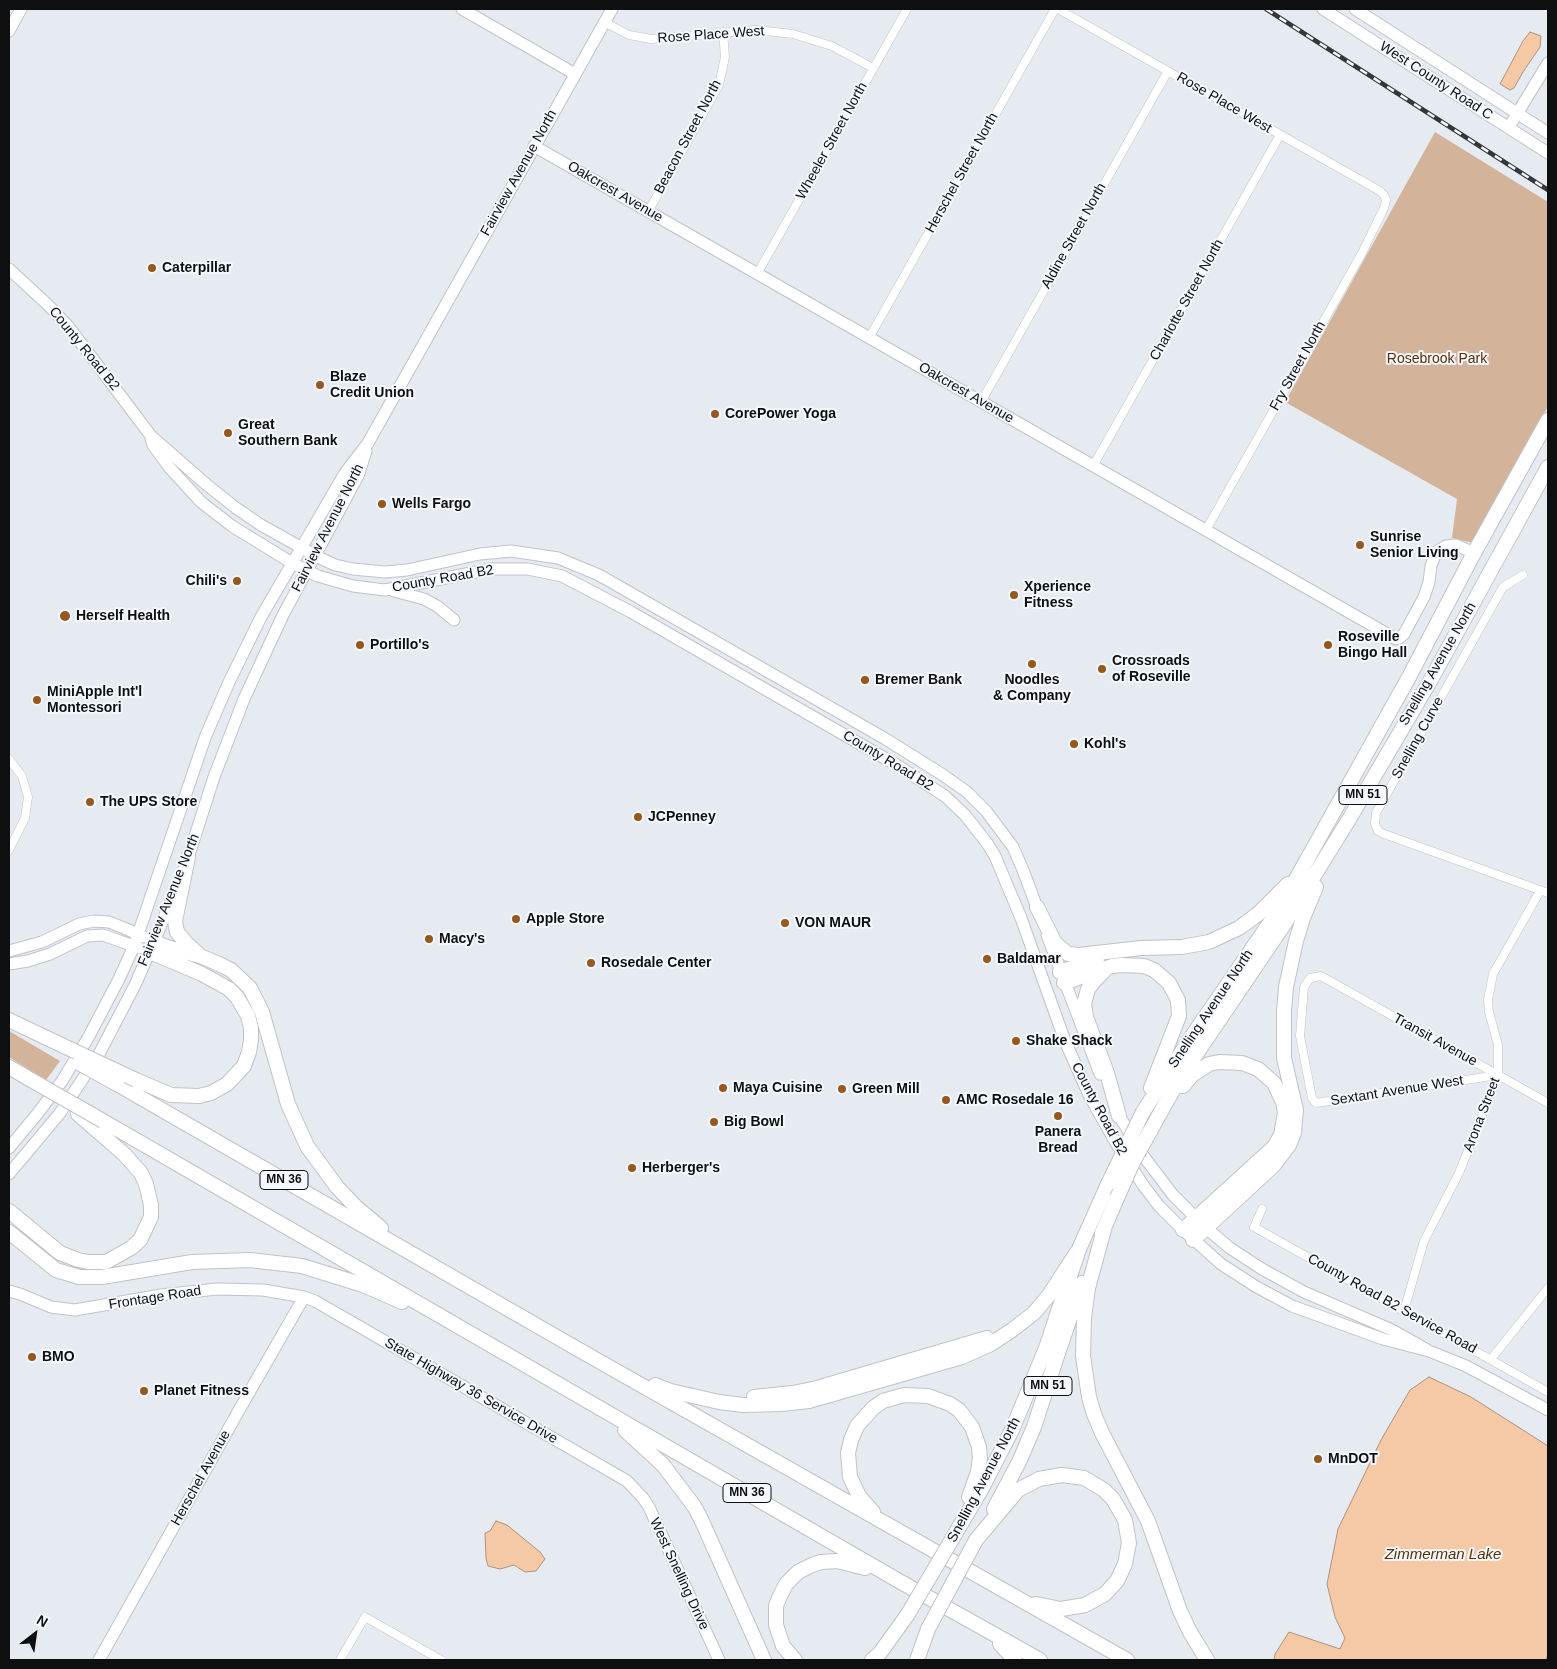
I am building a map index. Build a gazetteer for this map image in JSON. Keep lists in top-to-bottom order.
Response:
{
  "streets": {
    "highway": ["Snelling Avenue North", "MN 51", "MN 36"],
    "street": [
      "Rose Place West",
      "West County Road C",
      "Beacon Street North",
      "Wheeler Street North",
      "Fairview Avenue North",
      "Herschel Street North",
      "Oakcrest Avenue",
      "Aldine Street North",
      "Charlotte Street North",
      "County Road B2",
      "Fry Street North",
      "Snelling Curve",
      "Transit Avenue",
      "Sextant Avenue West",
      "Arona Street",
      "Frontage Road",
      "County Road B2 Service Road",
      "State Highway 36 Service Drive",
      "Herschel Avenue",
      "West Snelling Drive"
    ]
  },
  "crossings": [
    ["Rose Place West", "Beacon Street North"],
    ["Rose Place West", "Wheeler Street North"],
    ["Rose Place West", "Fairview Avenue North"],
    ["Rose Place West", "Herschel Street North"],
    ["Rose Place West", "Aldine Street North"],
    ["Rose Place West", "Charlotte Street North"],
    ["Rose Place West", "Fry Street North"],
    ["Beacon Street North", "Oakcrest Avenue"],
    ["Wheeler Street North", "Oakcrest Avenue"],
    ["Fairview Avenue North", "Oakcrest Avenue"],
    ["Fairview Avenue North", "County Road B2"],
    ["Herschel Street North", "Oakcrest Avenue"],
    ["Oakcrest Avenue", "Aldine Street North"],
    ["Oakcrest Avenue", "Charlotte Street North"],
    ["Oakcrest Avenue", "Fry Street North"],
    ["Oakcrest Avenue", "Snelling Avenue North"],
    ["Snelling Curve", "Arona Street"],
    ["Transit Avenue", "Sextant Avenue West"],
    ["Transit Avenue", "Arona Street"],
    ["Sextant Avenue West", "Arona Street"],
    ["Arona Street", "County Road B2 Service Road"],
    ["Frontage Road", "State Highway 36 Service Drive"],
    ["Frontage Road", "Herschel Avenue"],
    ["State Highway 36 Service Drive", "Herschel Avenue"],
    ["State Highway 36 Service Drive", "West Snelling Drive"]
  ],
  "water": ["Zimmerman Lake"],
  "parks": ["Rosebrook Park"],
  "places": [
    "Caterpillar",
    "Blaze Credit Union",
    "CorePower Yoga",
    "Great Southern Bank",
    "Wells Fargo",
    "Sunrise Senior Living",
    "Chili's",
    "Xperience Fitness",
    "Herself Health",
    "Portillo's",
    "Roseville Bingo Hall",
    "Noodles & Company",
    "Crossroads of Roseville",
    "Bremer Bank",
    "MiniApple Int'l Montessori",
    "Kohl's",
    "The UPS Store",
    "JCPenney",
    "Apple Store",
    "VON MAUR",
    "Macy's",
    "Baldamar",
    "Rosedale Center",
    "Shake Shack",
    "Maya Cuisine",
    "Green Mill",
    "AMC Rosedale 16",
    "Panera Bread",
    "Big Bowl",
    "Herberger's",
    "BMO",
    "Planet Fitness",
    "MnDOT"
  ],
  "north": "top right"
}
